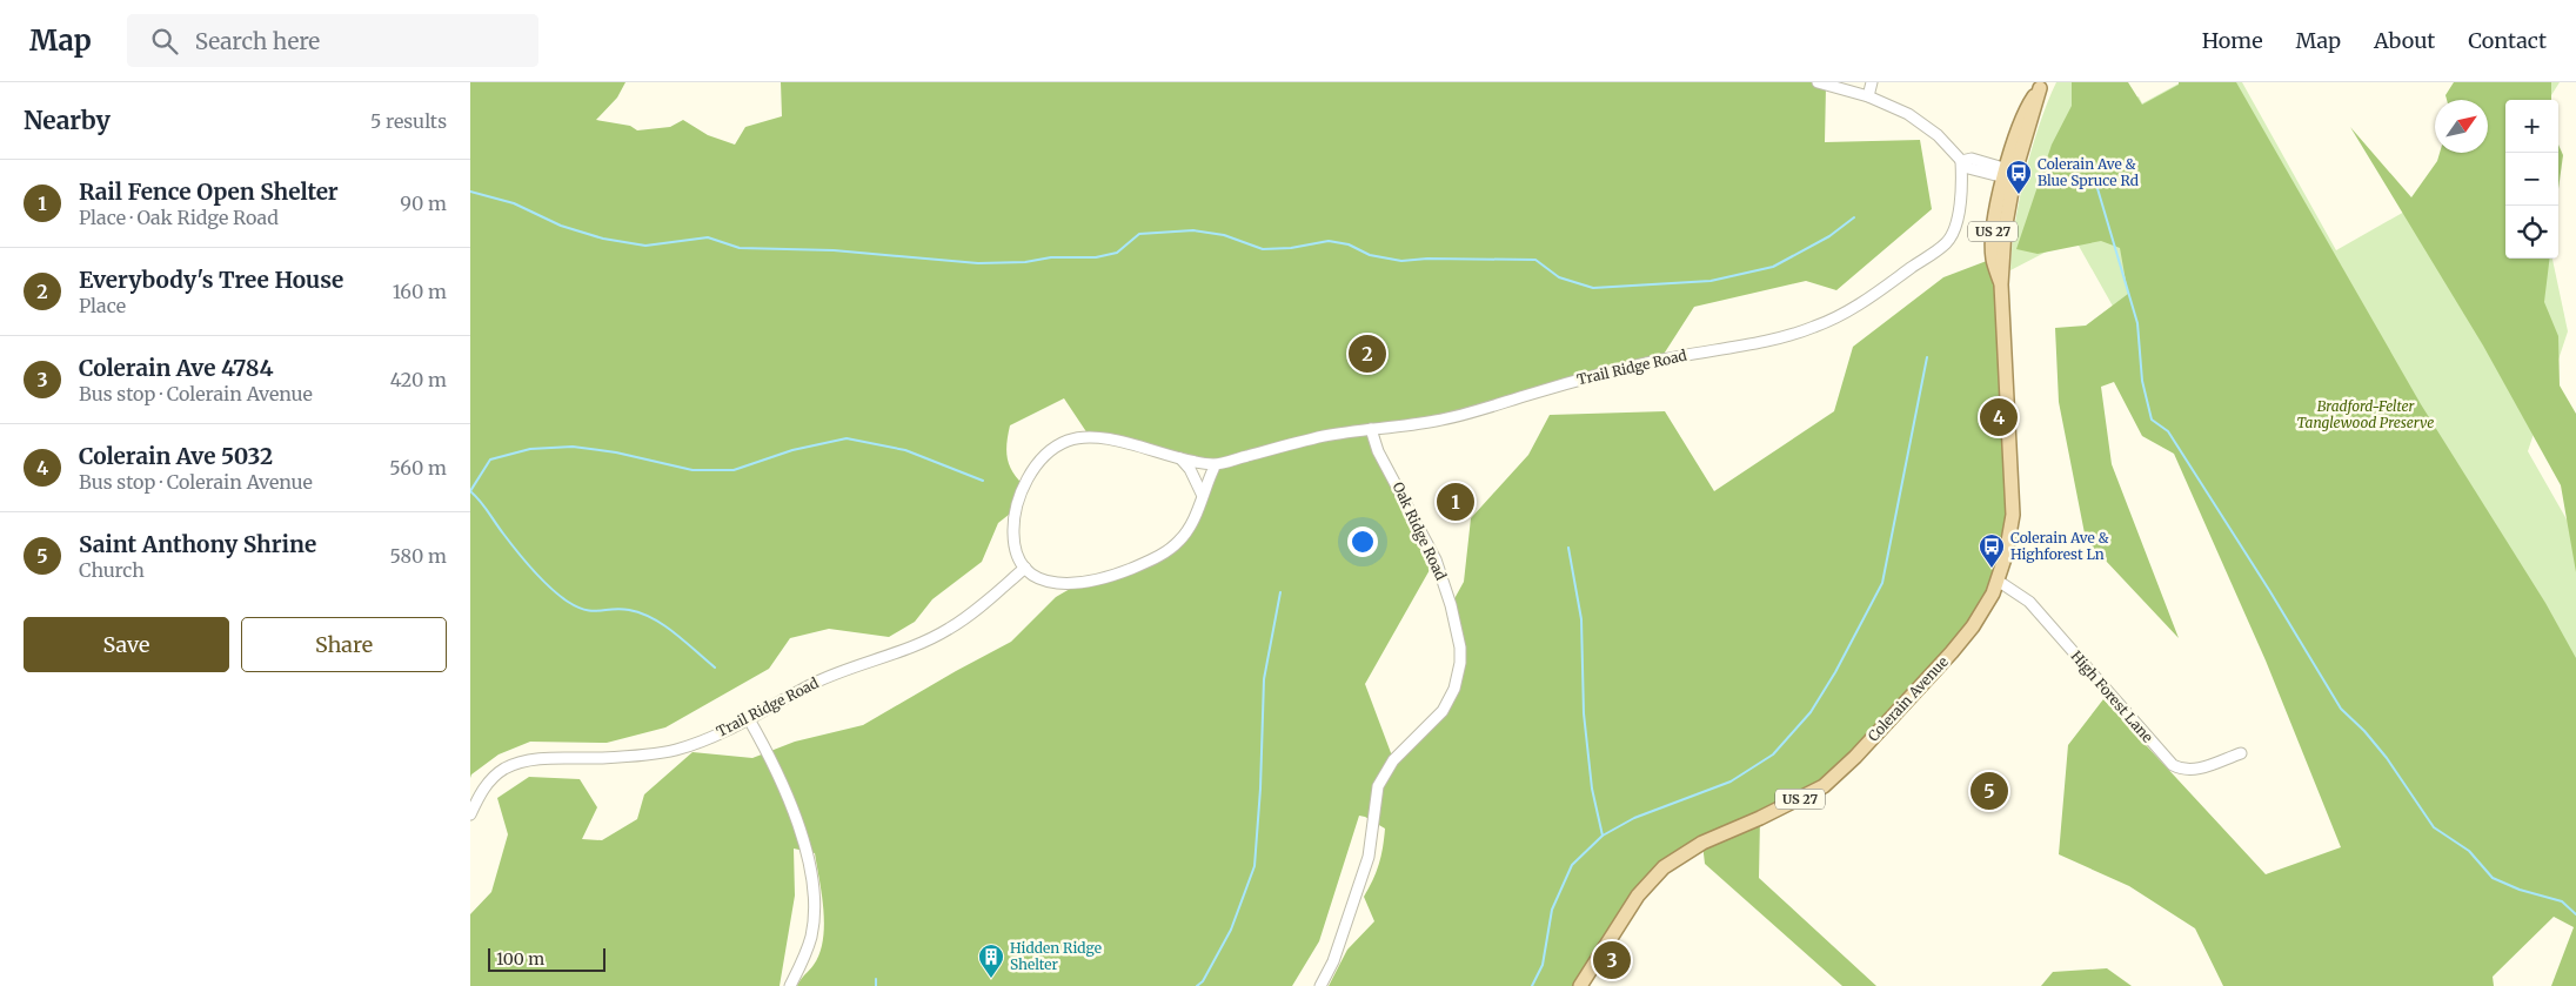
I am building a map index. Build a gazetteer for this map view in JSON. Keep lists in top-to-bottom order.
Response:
{
  "streets": {
    "main road": ["US 27", "Colerain Avenue"],
    "street": ["Trail Ridge Road", "Oak Ridge Road", "High Forest Lane"]
  },
  "crossings": [
    ["Trail Ridge Road", "Oak Ridge Road"],
    ["High Forest Lane", "Colerain Avenue"]
  ],
  "parks": ["Bradford-Felter Tanglewood Preserve"],
  "places": {
    "bus stop": ["Colerain Ave & Blue Spruce Rd", "Colerain Ave & Highforest Ln"],
    "building": ["Hidden Ridge Shelter"]
  },
  "scale_bar": "100 m",
  "north": "top right",
  "page": {
    "header": "Map",
    "search": "Search here",
    "nav": [
      "Home",
      "Map",
      "About",
      "Contact"
    ],
    "heading": ["Nearby", "5 results"],
    "map_buttons": ["+", "−"],
    "list": [
      {
        "mark": "1",
        "name": "Rail Fence Open Shelter",
        "note": "Place · Oak Ridge Road",
        "value": "90 m"
      },
      {
        "mark": "2",
        "name": "Everybody's Tree House",
        "note": "Place",
        "value": "160 m"
      },
      {
        "mark": "3",
        "name": "Colerain Ave 4784",
        "note": "Bus stop · Colerain Avenue",
        "value": "420 m"
      },
      {
        "mark": "4",
        "name": "Colerain Ave 5032",
        "note": "Bus stop · Colerain Avenue",
        "value": "560 m"
      },
      {
        "mark": "5",
        "name": "Saint Anthony Shrine",
        "note": "Church",
        "value": "580 m"
      }
    ],
    "pins": [
      "2",
      "4",
      "1",
      "5",
      "3"
    ],
    "buttons": ["Save", "Share"],
    "scale": "100 m"
  }
}
